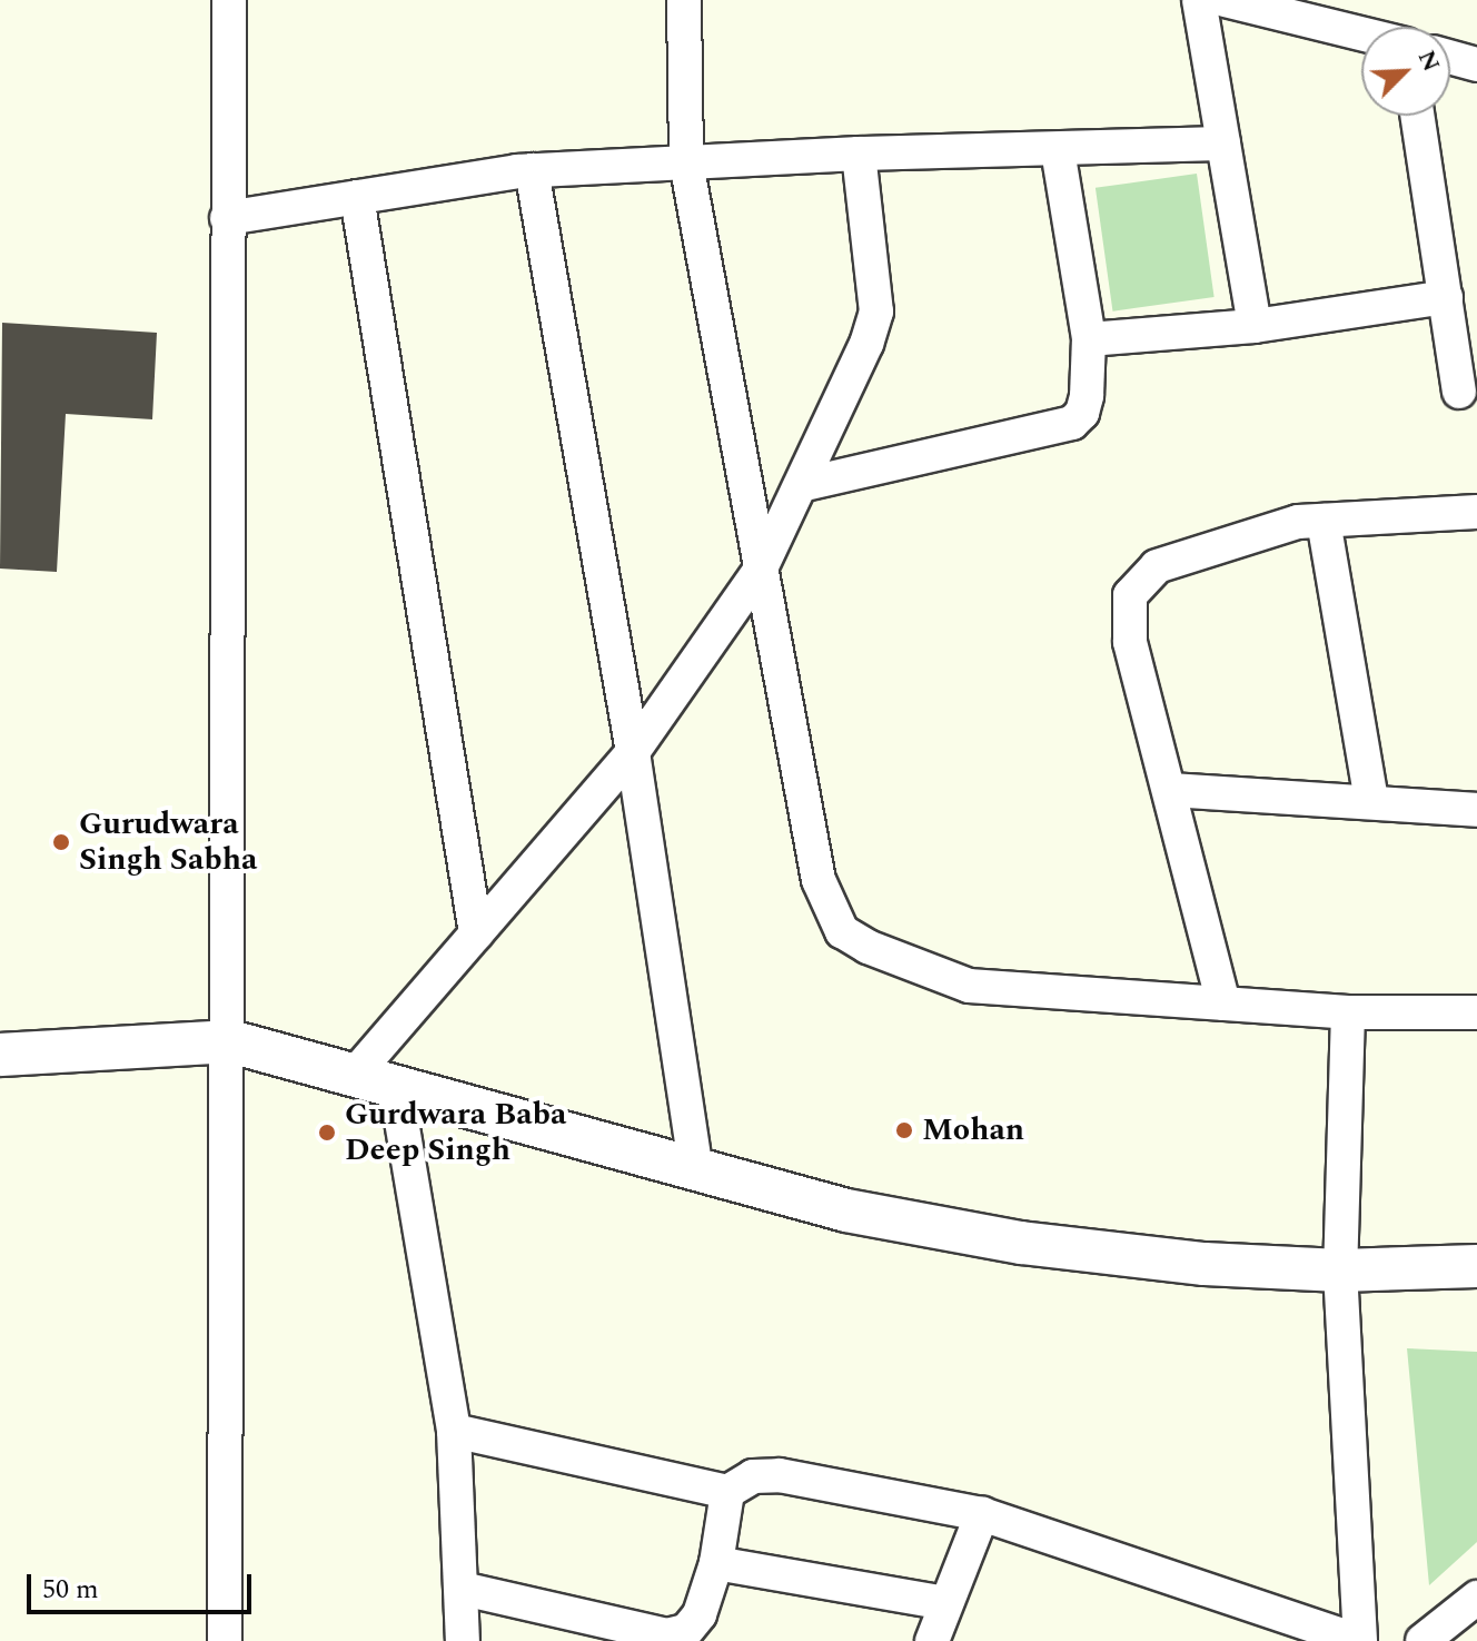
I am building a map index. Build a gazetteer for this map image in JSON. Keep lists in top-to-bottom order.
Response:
{
  "places": ["Gurudwara Singh Sabha", "Mohan", "Gurdwara Baba Deep Singh"],
  "scale_bar": "50 m",
  "north": "top right"
}
